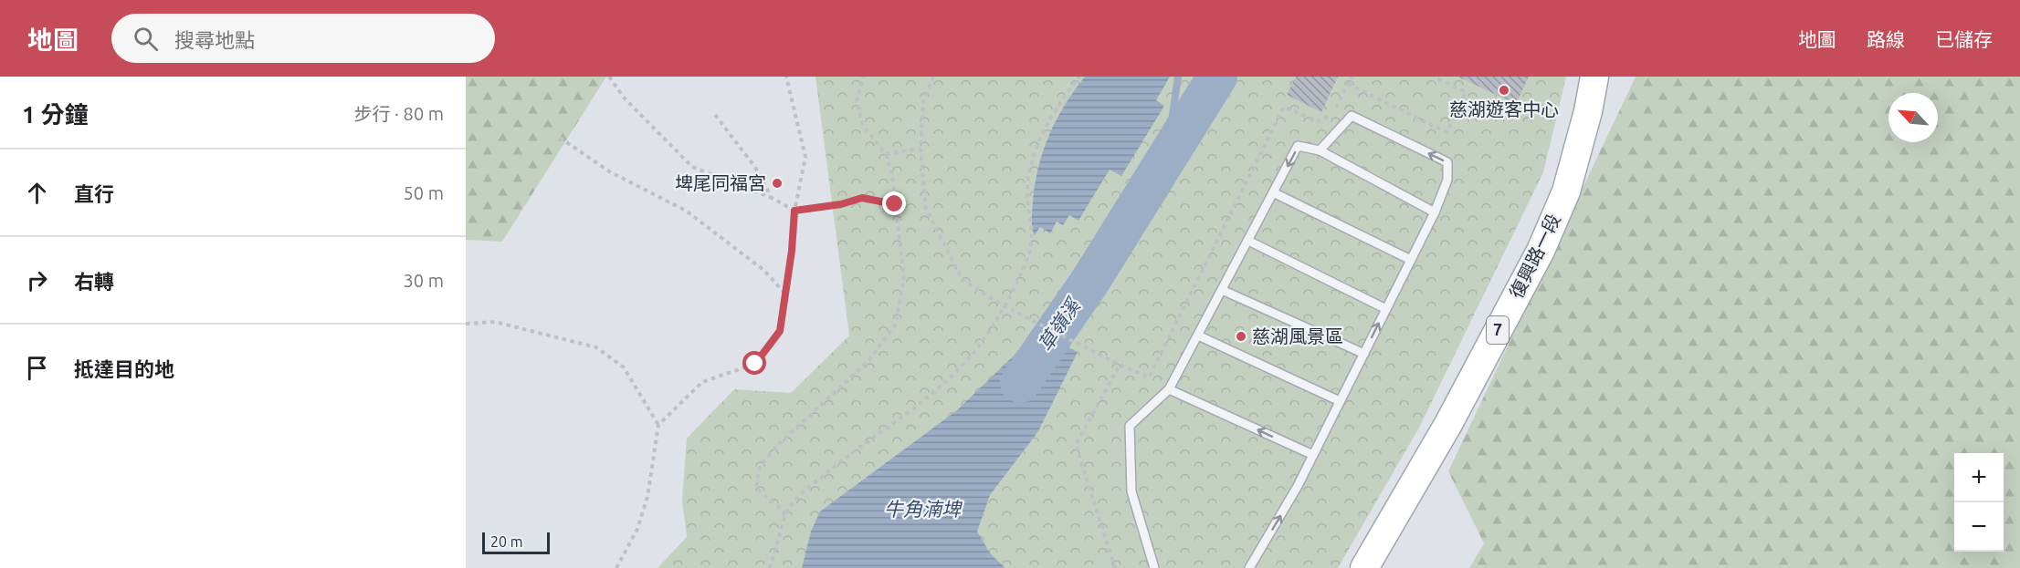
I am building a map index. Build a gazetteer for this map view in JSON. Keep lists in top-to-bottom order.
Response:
{
  "streets": {
    "main road": ["復興路一段", "7"]
  },
  "water": ["草嶺溪", "牛角湳埤"],
  "places": ["慈湖遊客中心", "埤尾同福宮", "慈湖風景區"],
  "scale_bar": "20 m",
  "north": "top left",
  "page": {
    "header": "地圖",
    "search": "搜尋地點",
    "nav": ["地圖", "路線", "已儲存"],
    "heading": ["1 分鐘", "步行 · 80 m"],
    "list": [
      ["直行", "50 m"],
      ["右轉", "30 m"],
      "抵達目的地"
    ],
    "map_buttons": ["+", "−"],
    "scale": "20 m"
  }
}
